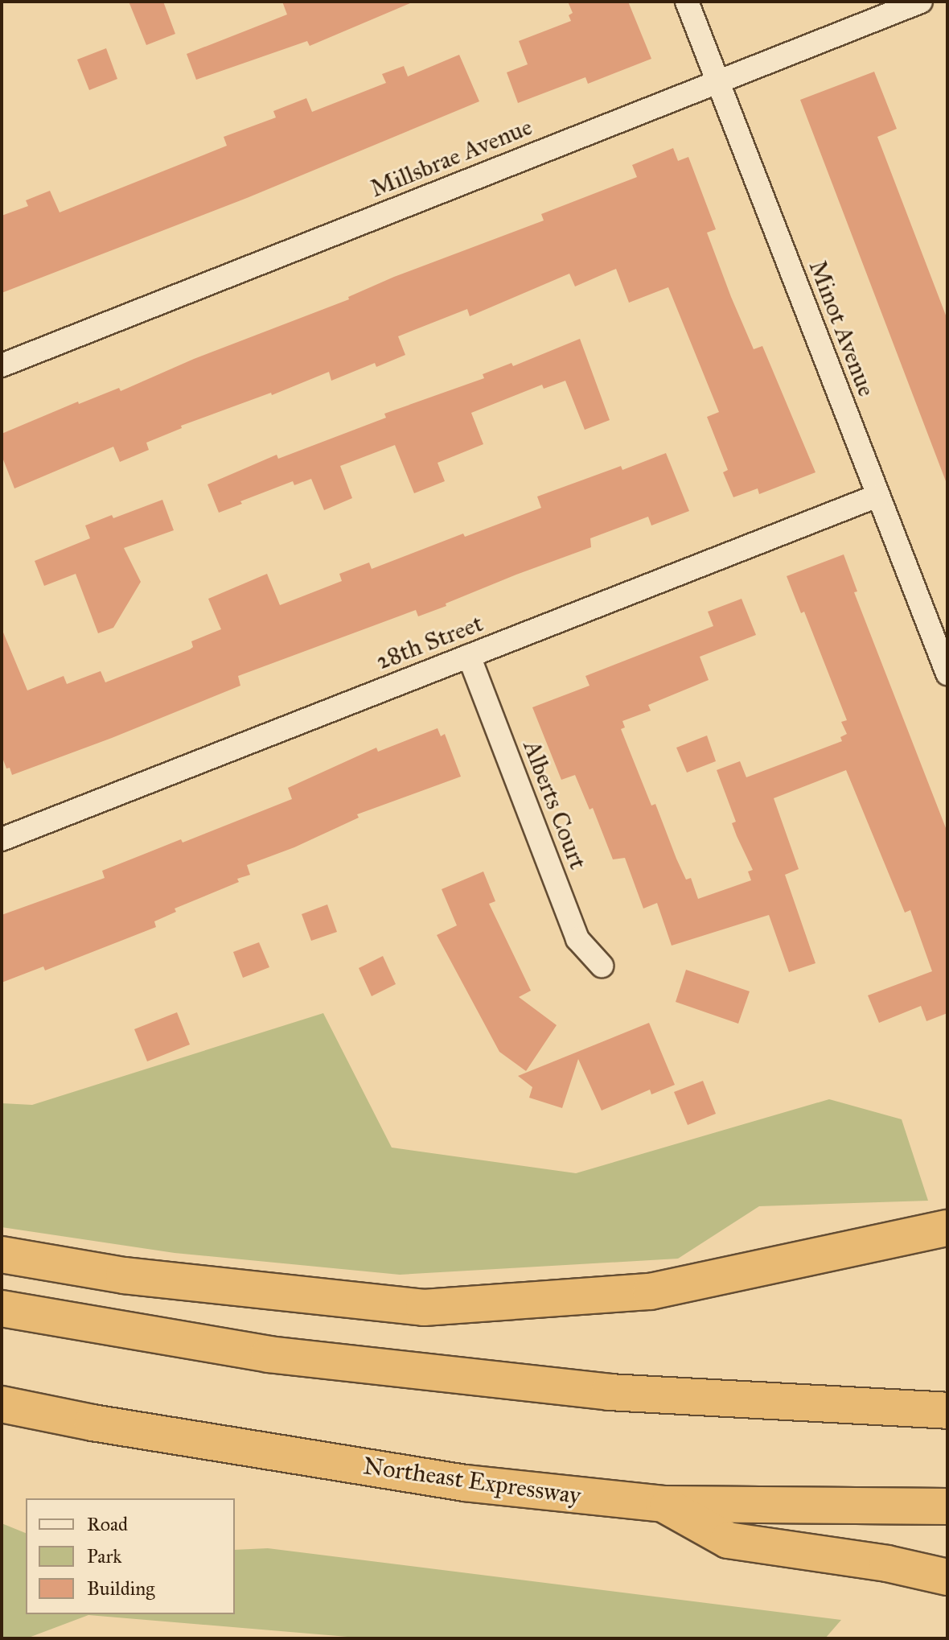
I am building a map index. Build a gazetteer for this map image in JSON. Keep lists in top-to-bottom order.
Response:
{
  "streets": {
    "highway": ["Northeast Expressway"],
    "street": [
      "Millsbrae Avenue",
      "Minot Avenue",
      "28th Street",
      "Alberts Court"
    ]
  },
  "crossings": [
    ["Millsbrae Avenue", "Minot Avenue"],
    ["Minot Avenue", "28th Street"],
    ["28th Street", "Alberts Court"]
  ],
  "legend": ["Road", "Park", "Building"]
}
